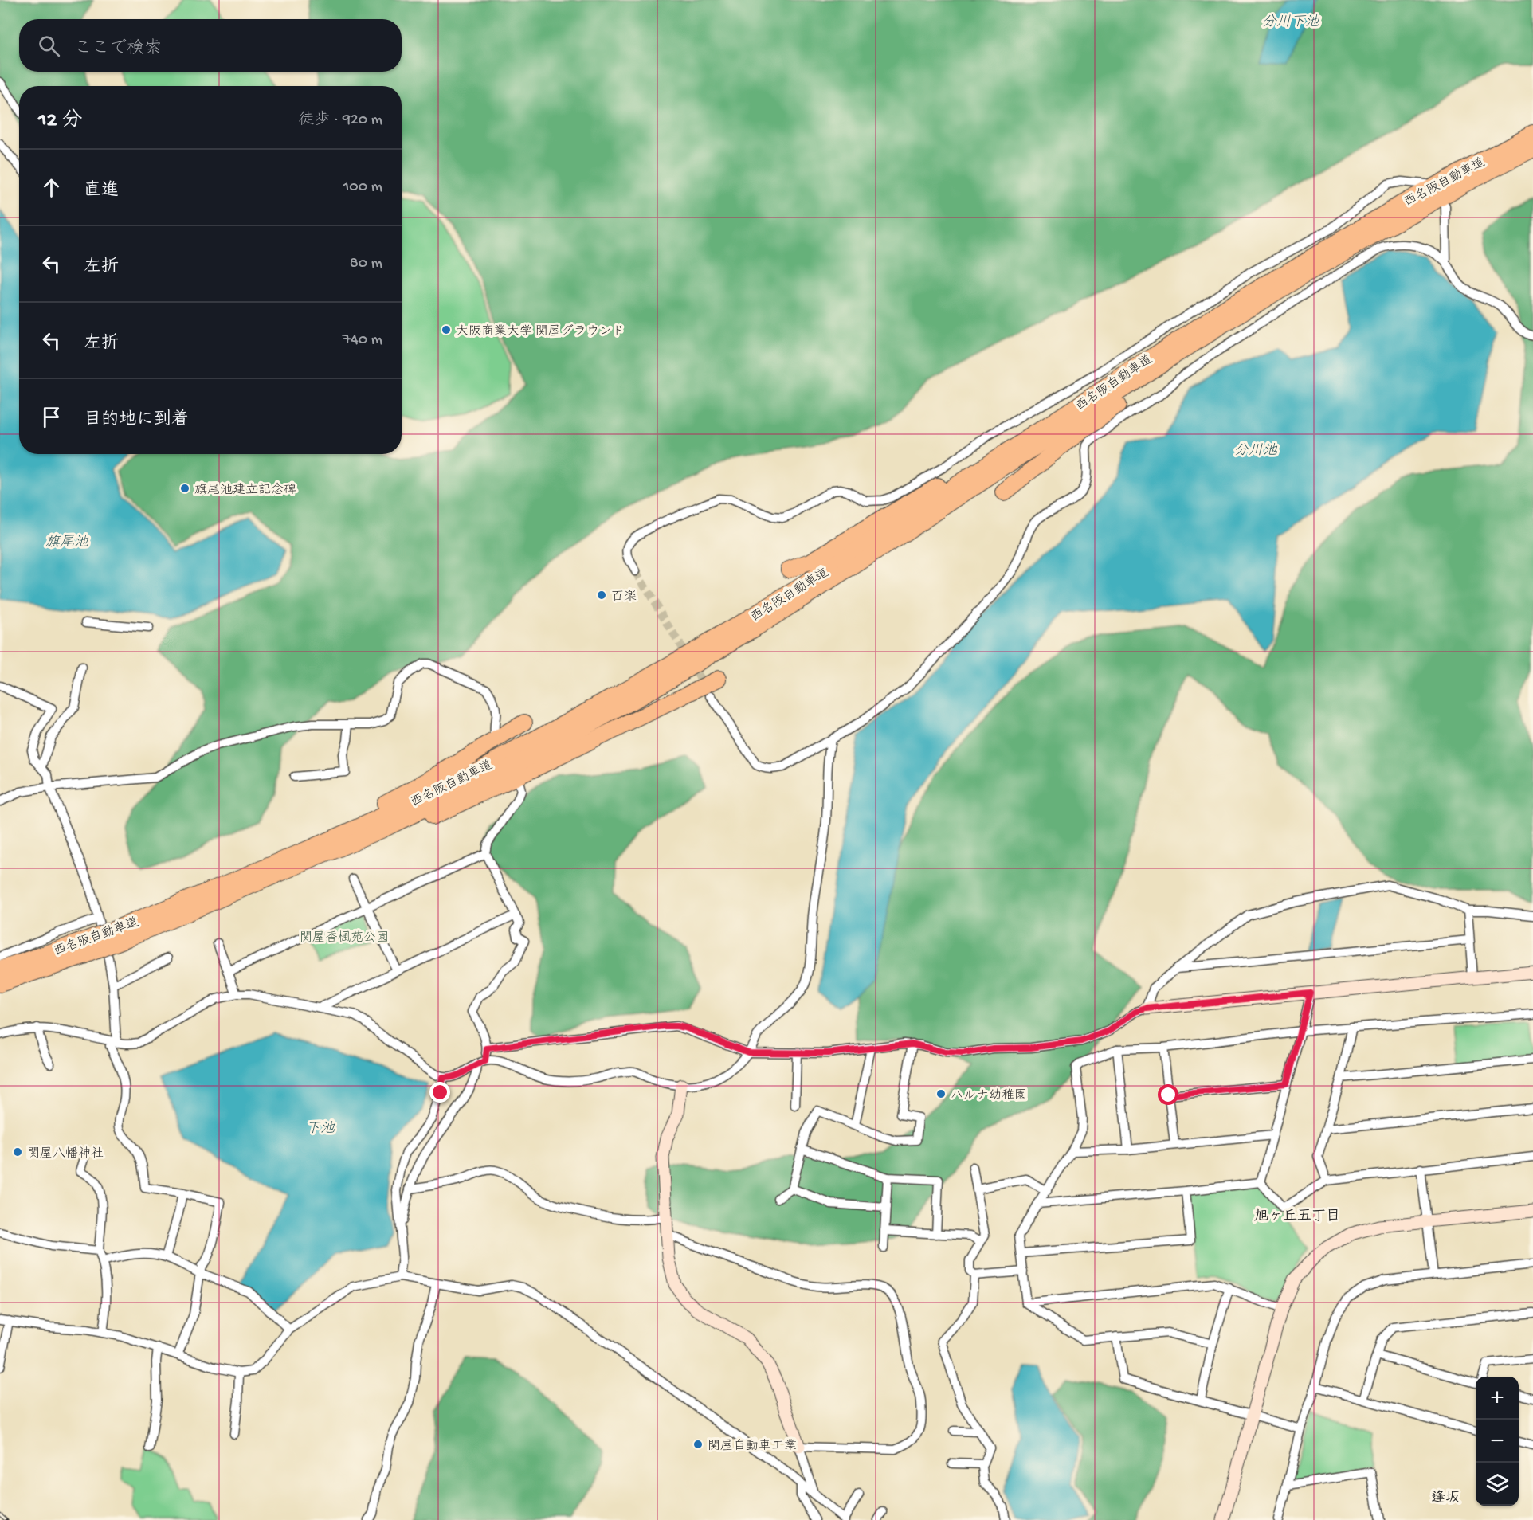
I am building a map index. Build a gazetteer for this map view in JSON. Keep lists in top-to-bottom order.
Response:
{
  "streets": {
    "highway": ["西名阪自動車道"]
  },
  "districts": ["旭ヶ丘五丁目", "逢坂"],
  "water": [
    "分川下池",
    "分川池",
    "旗尾池",
    "下池"
  ],
  "parks": ["関屋香楓苑公園"],
  "places": [
    "大阪商業大学 関屋グラウンド",
    "旗尾池建立記念碑",
    "百楽",
    "ハルナ幼稚園",
    "関屋八幡神社",
    "関屋自動車工業"
  ],
  "page": {
    "search": "ここで検索",
    "heading": ["12 分", "徒歩 · 920 m"],
    "list": [
      ["直進", "100 m"],
      ["左折", "80 m"],
      ["左折", "740 m"],
      "目的地に到着"
    ],
    "map_buttons": ["+", "−"]
  }
}
